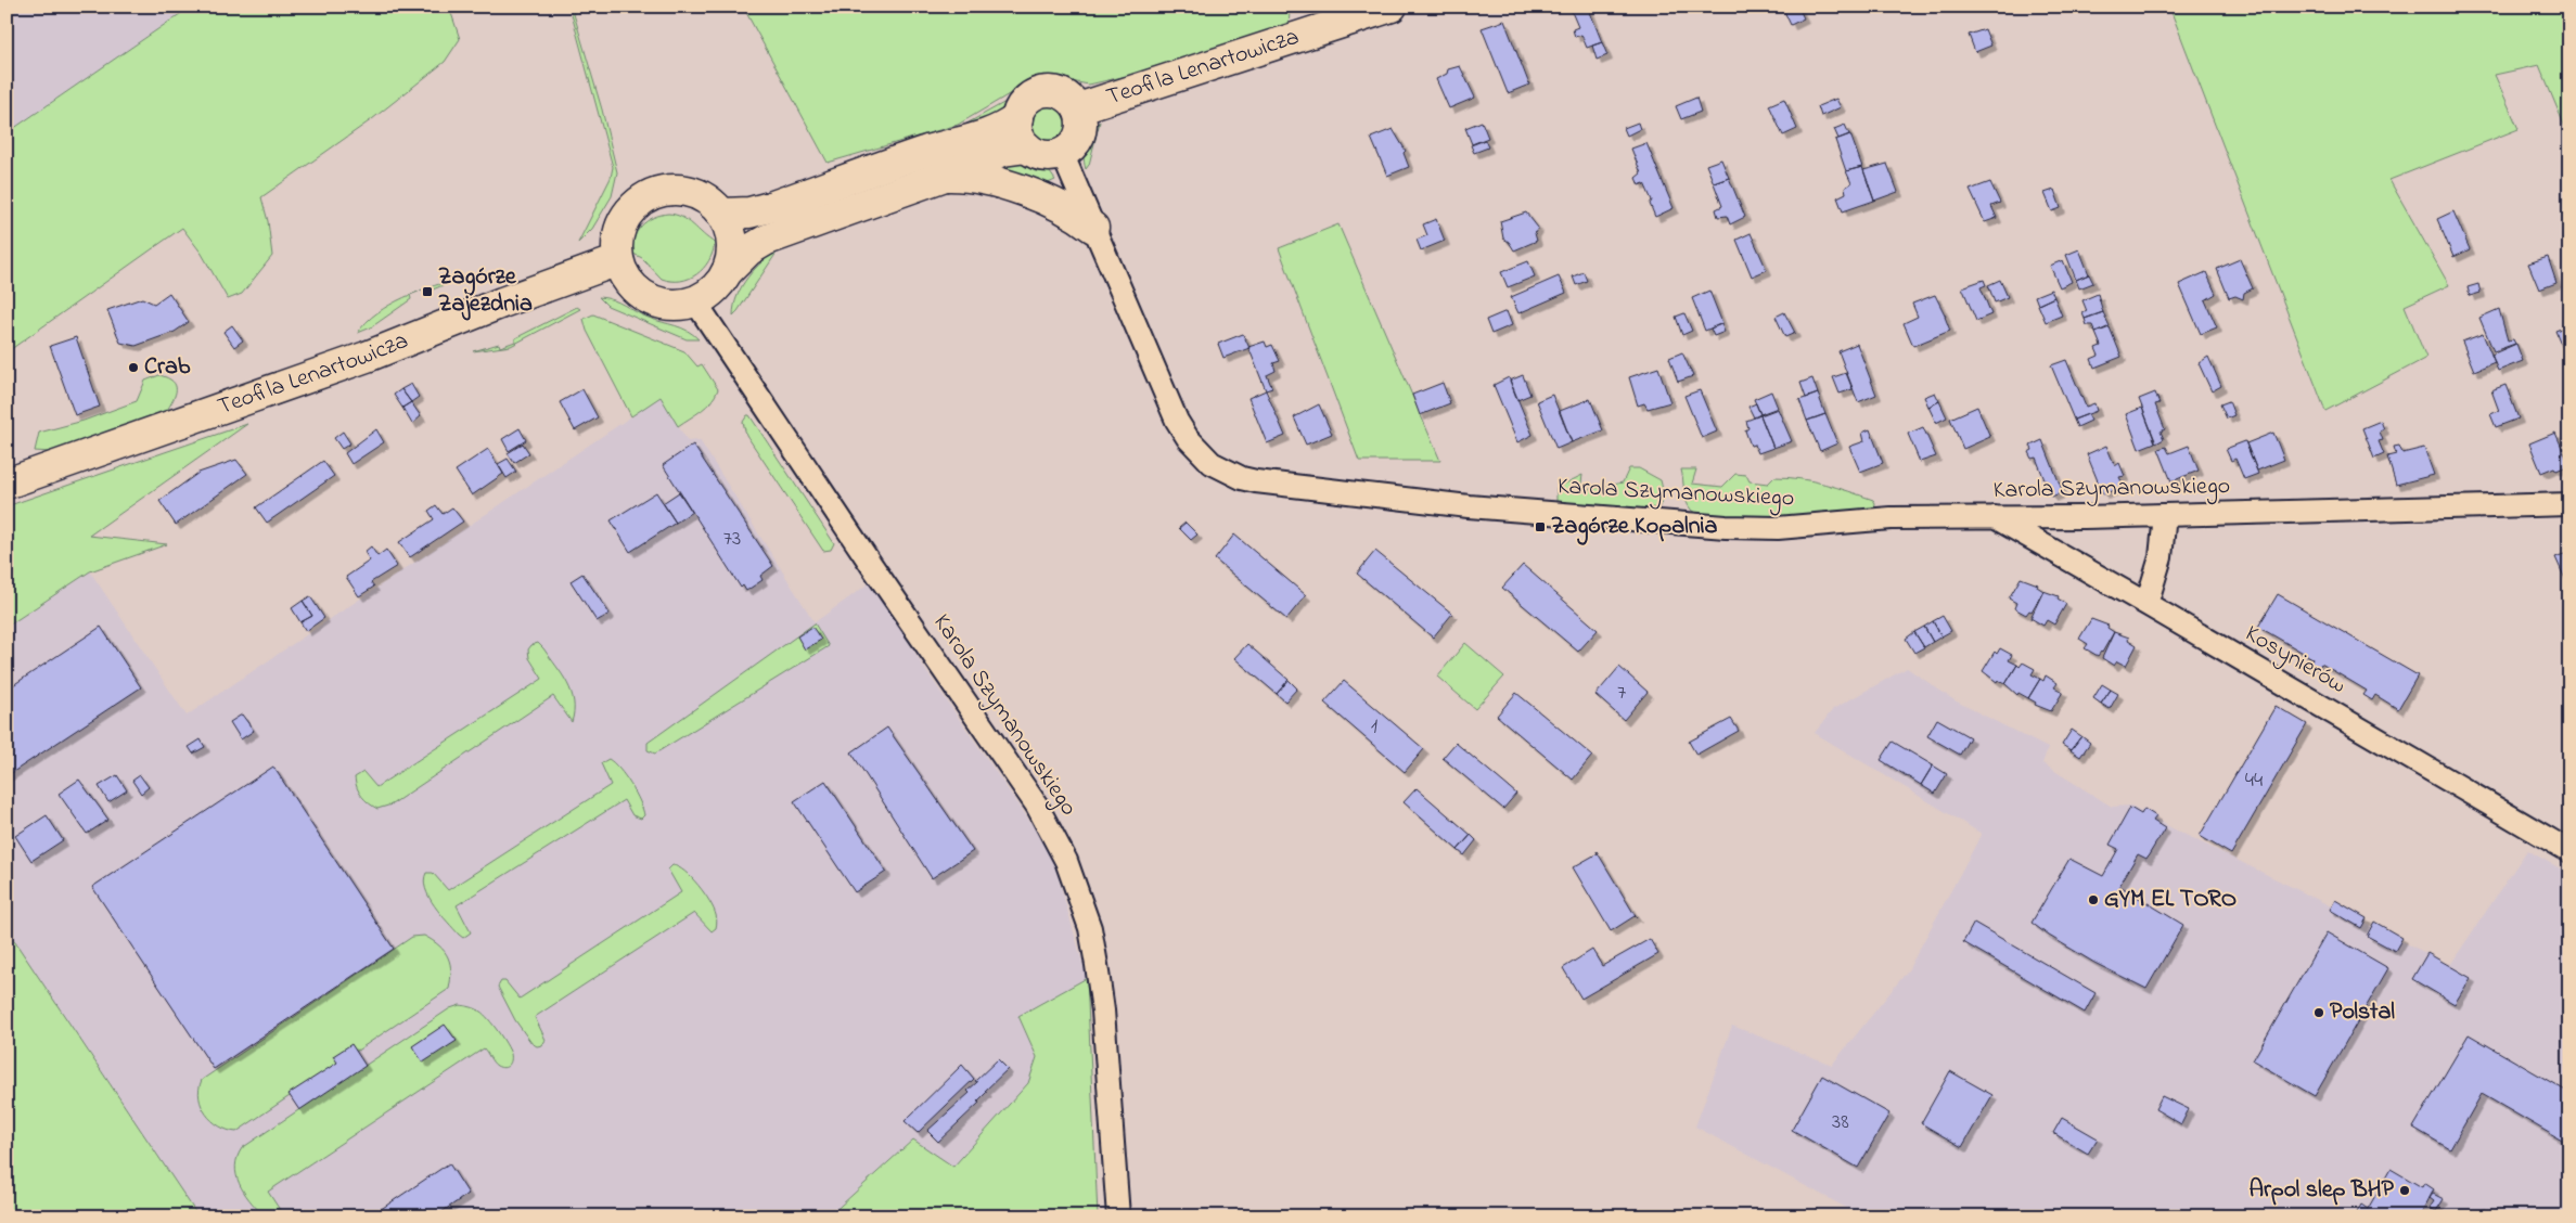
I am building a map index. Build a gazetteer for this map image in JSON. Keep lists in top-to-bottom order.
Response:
{
  "streets": {
    "street": ["Teofila Lenartowicza", "Karola Szymanowskiego", "Kosynierów"]
  },
  "crossings": [
    ["Teofila Lenartowicza", "Karola Szymanowskiego"],
    ["Karola Szymanowskiego", "Kosynierów"]
  ],
  "places": {
    "transit": ["Zagórze Zajezdnia", "Zagórze Kopalnia"],
    "other": [
      "Crab",
      "GYM EL TORO",
      "Polstal",
      "Arpol slep BHP"
    ]
  },
  "house_numbers": [
    "73",
    "7",
    "1",
    "44",
    "38"
  ]
}
